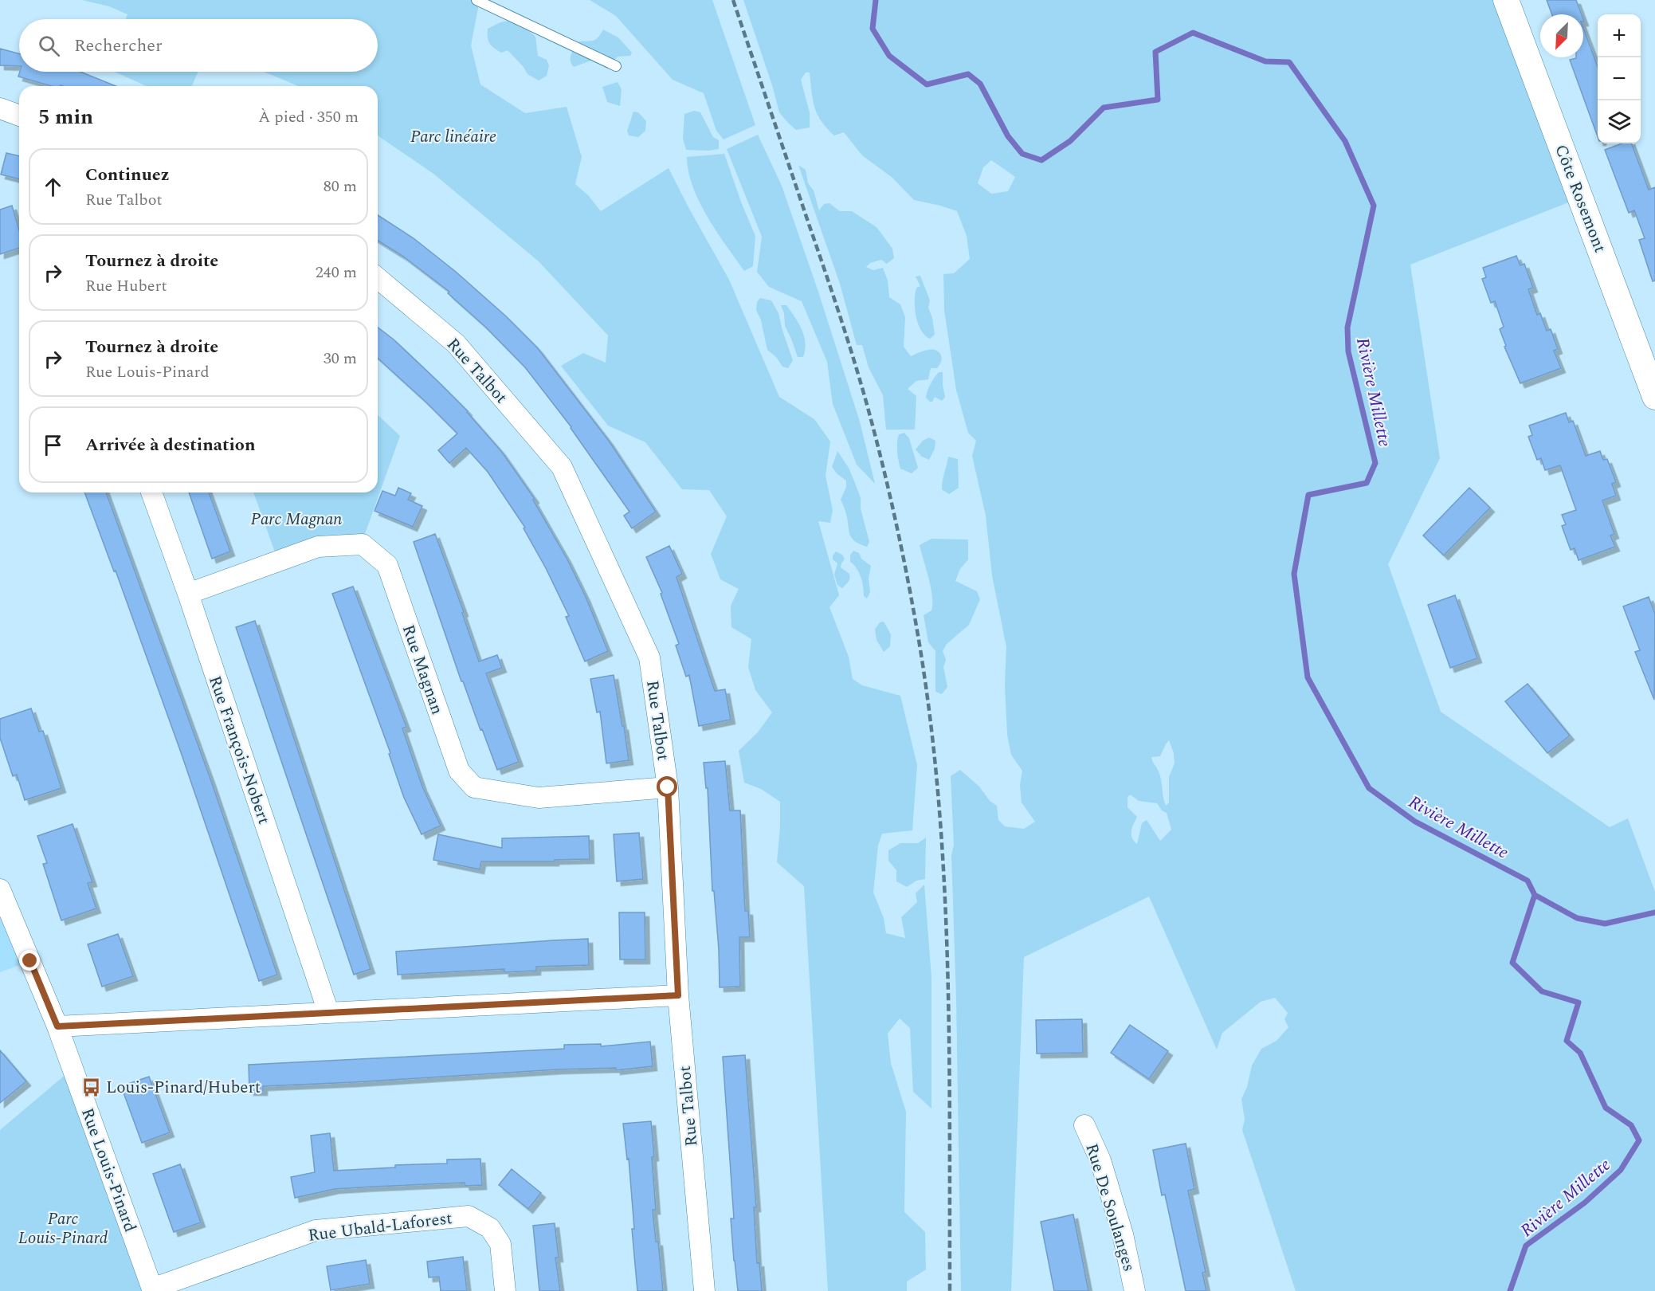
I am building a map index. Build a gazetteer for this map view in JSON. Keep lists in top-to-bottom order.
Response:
{
  "streets": {
    "street": [
      "Côte Rosemont",
      "Rue Talbot",
      "Rue Magnan",
      "Rue François-Nobert",
      "Rue Louis-Pinard",
      "Rue De Soulanges",
      "Rue Ubald-Laforest"
    ]
  },
  "crossings": [
    ["Rue Talbot", "Rue Magnan"],
    ["Rue Magnan", "Rue François-Nobert"],
    ["Rue Louis-Pinard", "Rue Ubald-Laforest"]
  ],
  "water": ["Rivière Millette"],
  "parks": ["Parc linéaire", "Parc Magnan", "Parc Louis-Pinard"],
  "places": {
    "bus stop": ["Louis-Pinard/Hubert"]
  },
  "north": "bottom left",
  "page": {
    "map_buttons": ["+", "−"],
    "search": "Rechercher",
    "heading": ["5 min", "À pied · 350 m"],
    "list": [
      ["Continuez", "Rue Talbot", "80 m"],
      ["Tournez à droite", "Rue Hubert", "240 m"],
      ["Tournez à droite", "Rue Louis-Pinard", "30 m"],
      "Arrivée à destination"
    ]
  }
}
